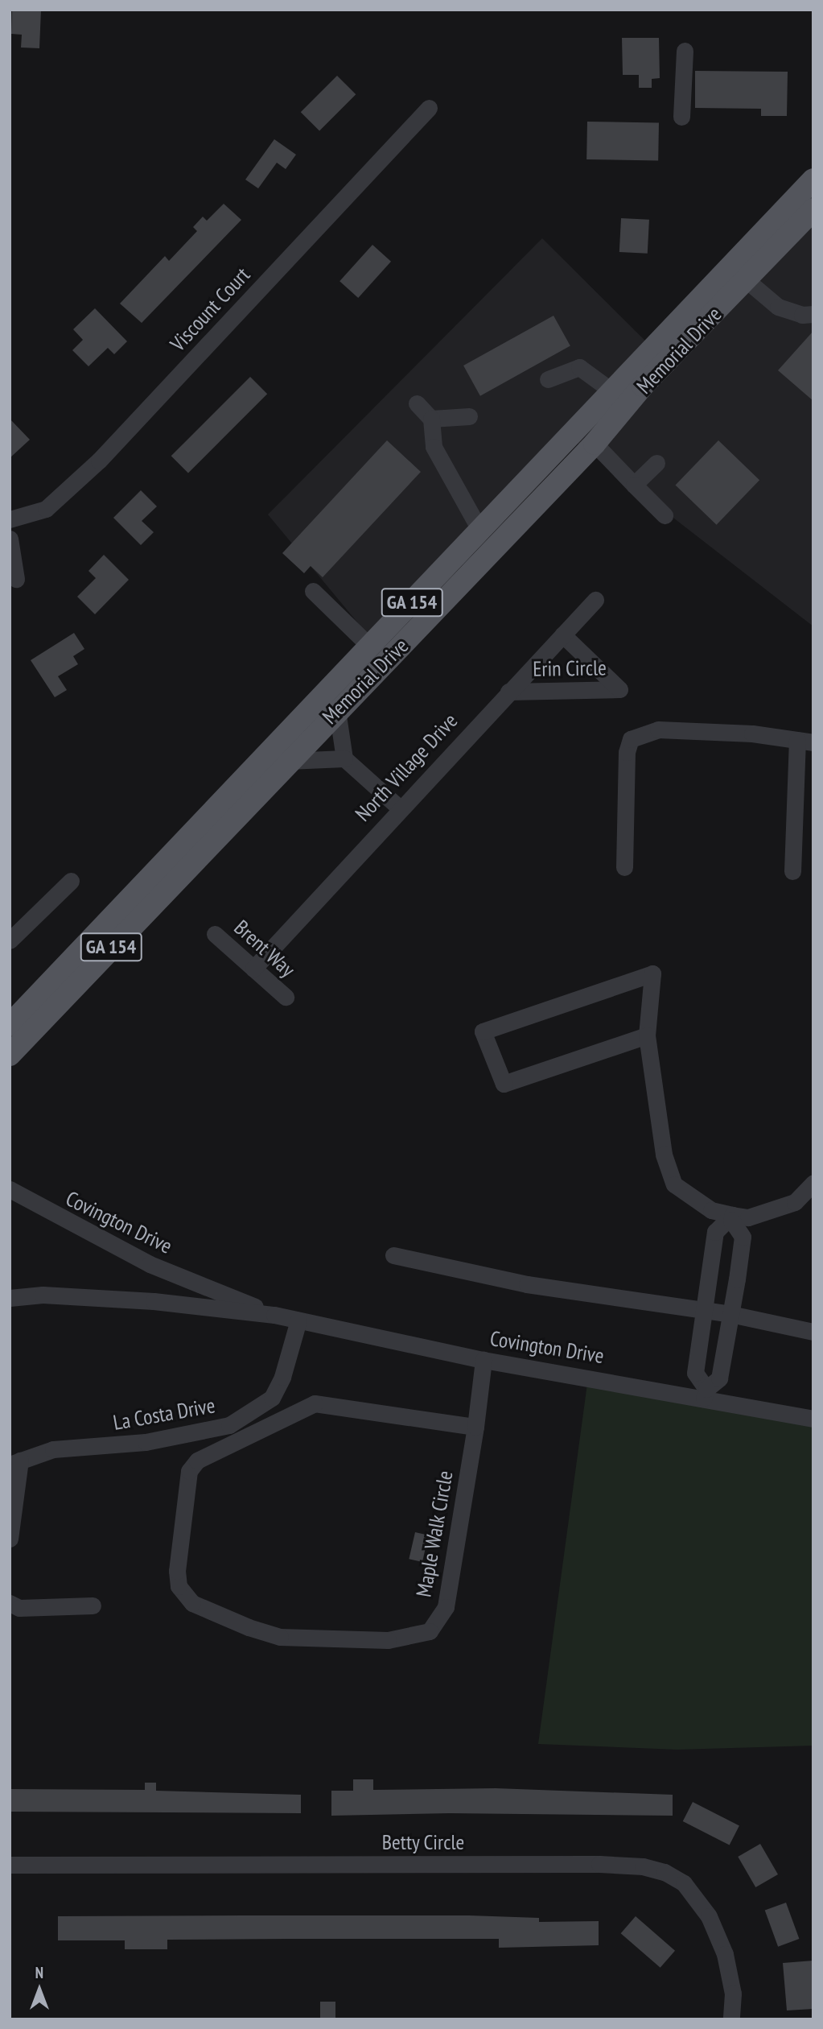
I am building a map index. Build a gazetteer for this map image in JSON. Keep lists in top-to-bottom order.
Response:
{
  "streets": {
    "main road": ["Memorial Drive", "GA 154"],
    "street": [
      "Viscount Court",
      "Erin Circle",
      "North Village Drive",
      "Brent Way",
      "Covington Drive",
      "La Costa Drive",
      "Maple Walk Circle",
      "Betty Circle"
    ]
  },
  "crossings": [
    ["Erin Circle", "North Village Drive"],
    ["North Village Drive", "Brent Way"],
    ["Covington Drive", "La Costa Drive"],
    ["Covington Drive", "Maple Walk Circle"]
  ],
  "north": "top"
}
